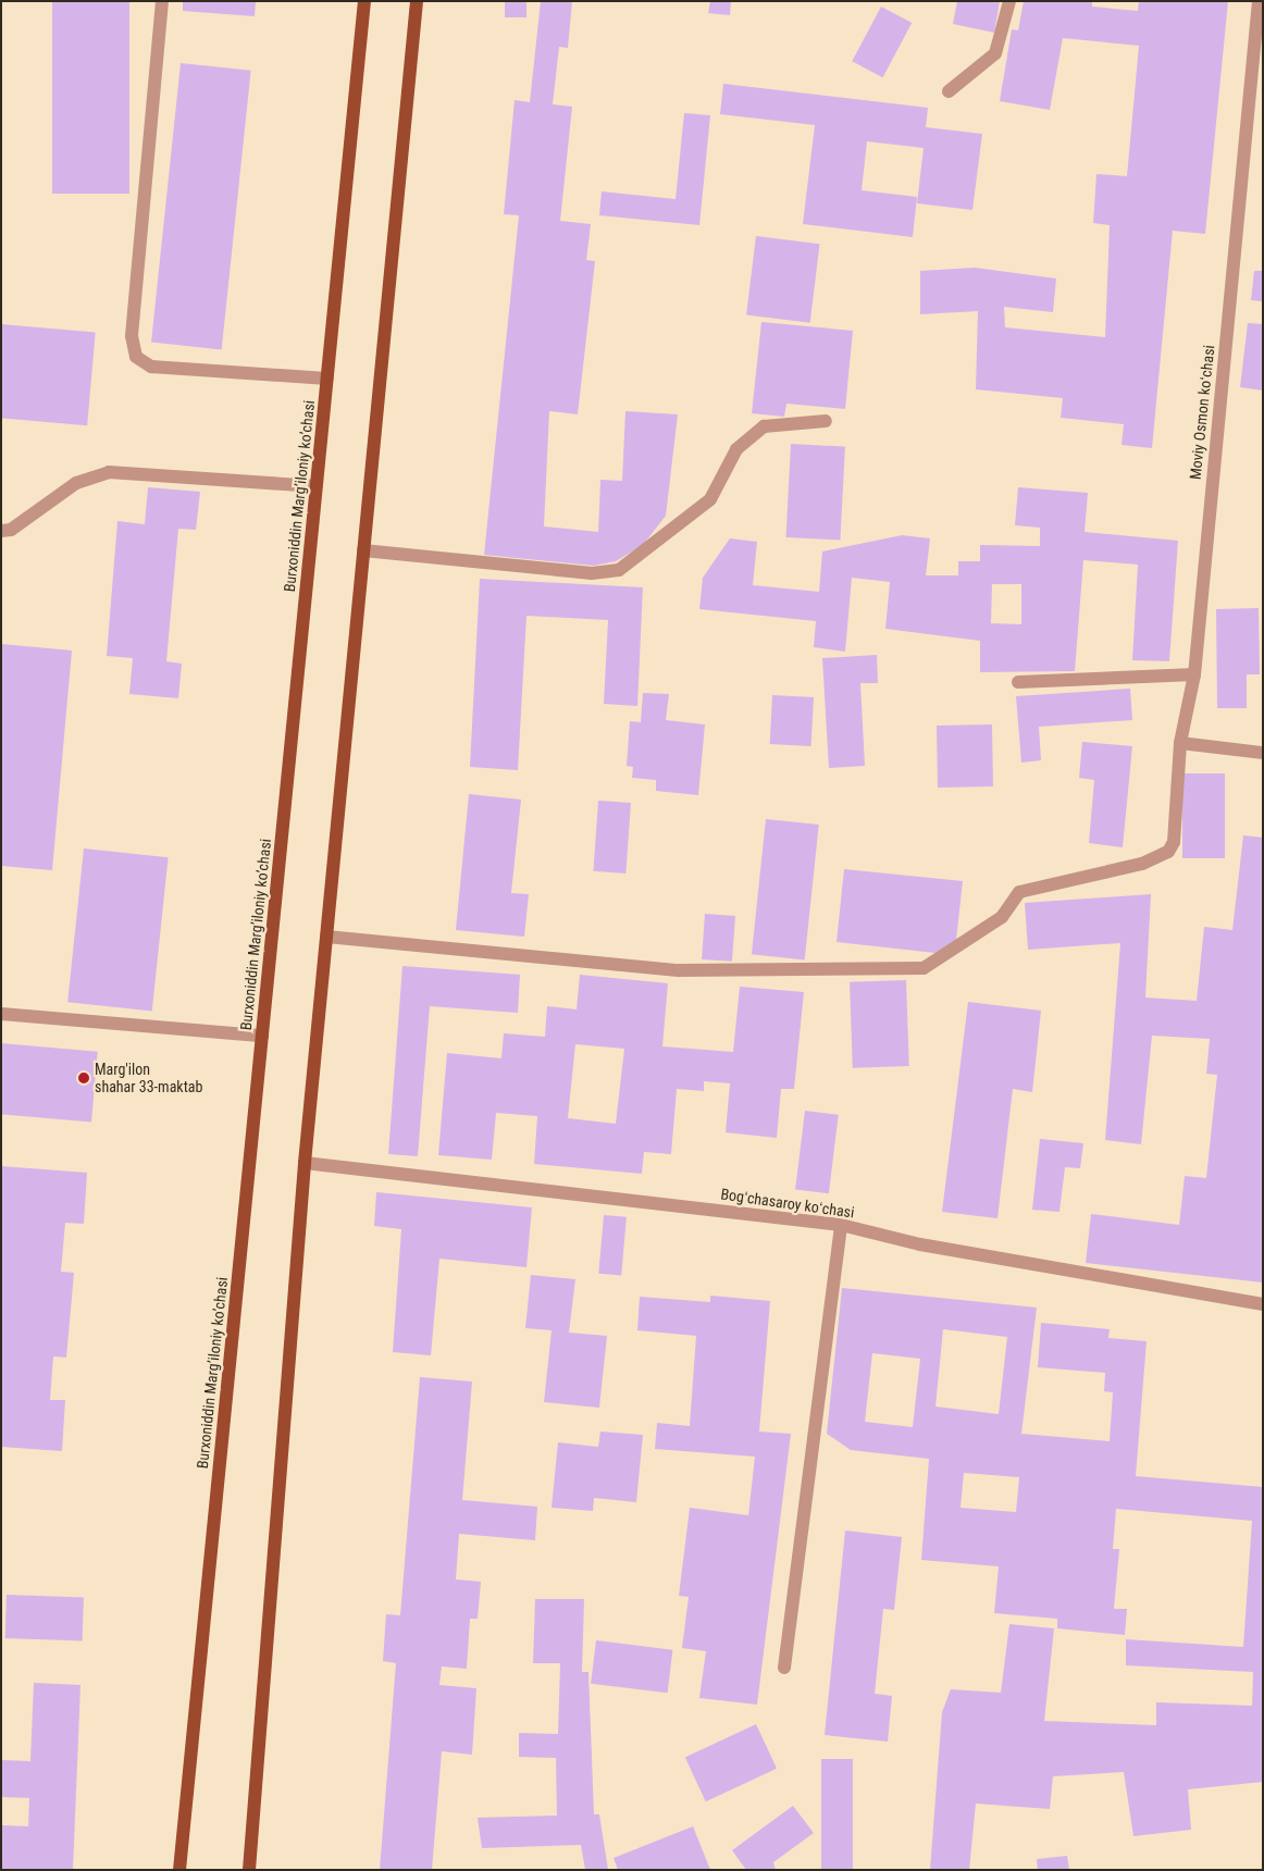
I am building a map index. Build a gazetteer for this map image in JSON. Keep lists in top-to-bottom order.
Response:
{
  "streets": {
    "main road": ["Burxoniddin Marg’iloniy ko’chasi"],
    "street": ["Moviy Osmon koʻchasi", "Bogʻchasaroy koʻchasi"]
  },
  "places": ["Marg'ilon shahar 33-maktab"]
}
